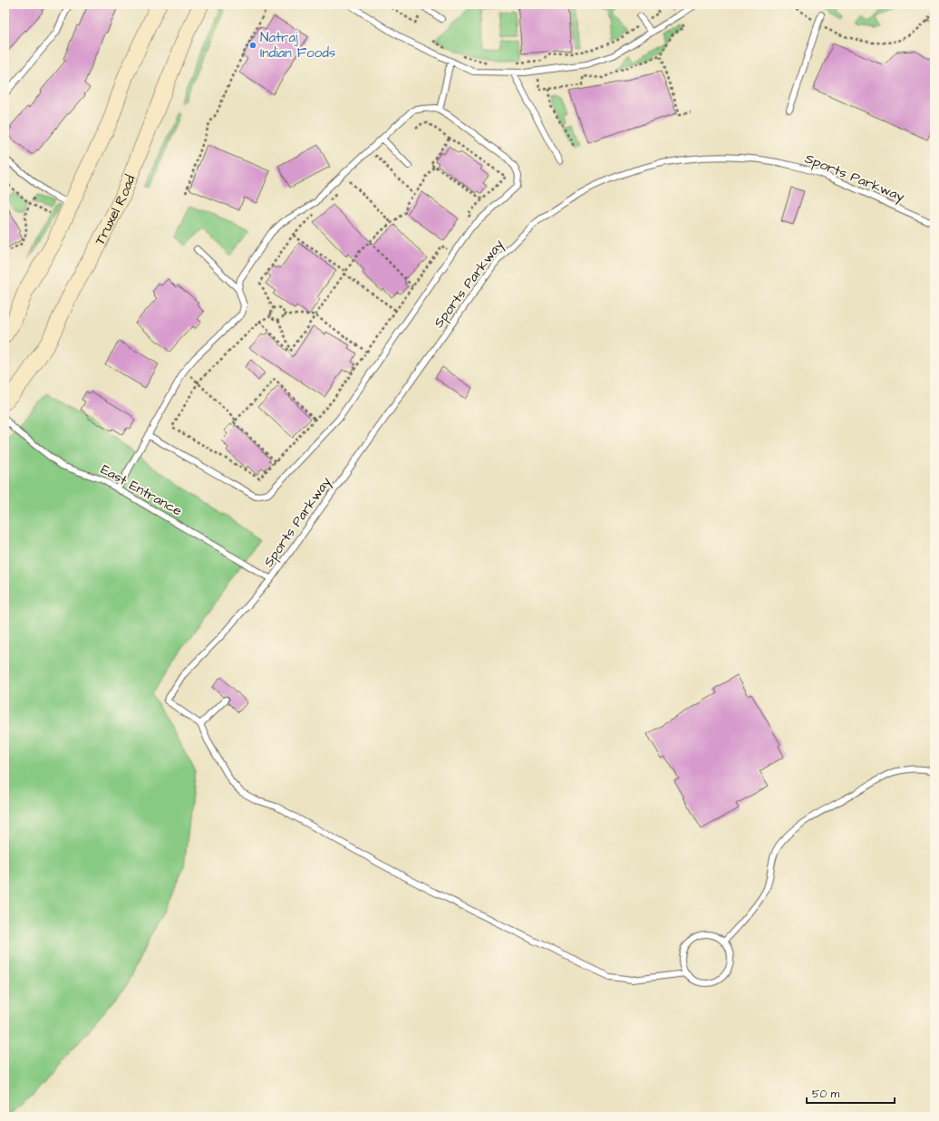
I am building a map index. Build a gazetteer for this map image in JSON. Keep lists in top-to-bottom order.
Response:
{
  "streets": {
    "main road": ["Truxel Road"],
    "lane": ["Sports Parkway", "East Entrance"]
  },
  "crossings": [
    ["Sports Parkway", "East Entrance"]
  ],
  "places": ["Natraj Indian Foods"],
  "scale_bar": "50 m"
}
